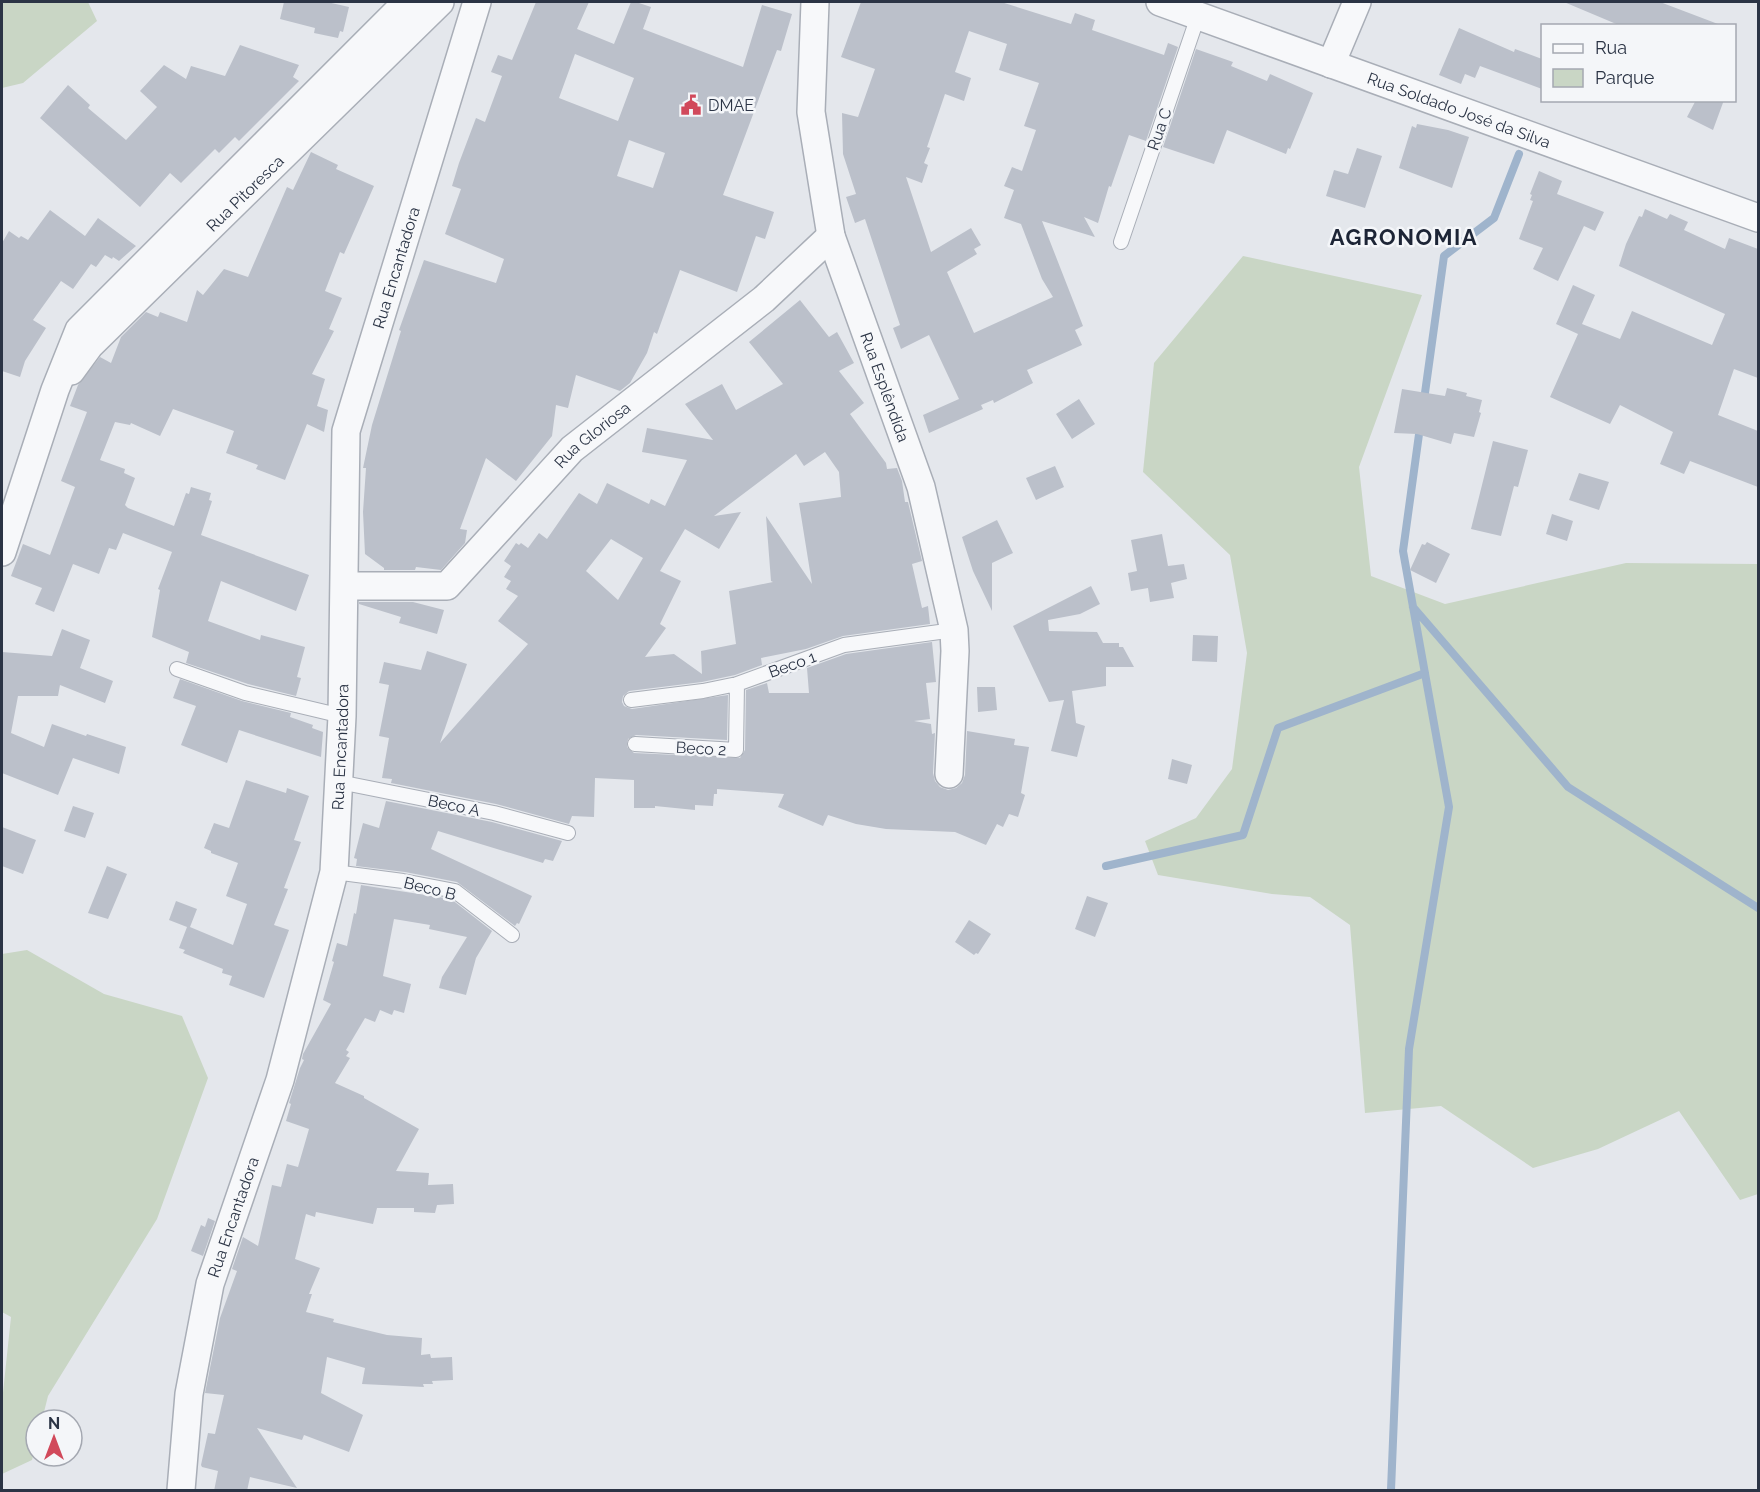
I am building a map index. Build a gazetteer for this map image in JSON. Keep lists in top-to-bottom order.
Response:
{
  "streets": {
    "street": [
      "Rua Soldado José da Silva",
      "Rua Pitoresca",
      "Rua Encantadora",
      "Rua Esplêndida",
      "Rua Gloriosa"
    ],
    "lane": [
      "Rua C",
      "Beco 1",
      "Beco 2",
      "Beco A",
      "Beco B"
    ]
  },
  "crossings": [
    ["Rua Soldado José da Silva", "Rua C"],
    ["Rua Encantadora", "Rua Gloriosa"],
    ["Rua Encantadora", "Beco A"],
    ["Rua Encantadora", "Beco B"],
    ["Rua Esplêndida", "Rua Gloriosa"],
    ["Rua Esplêndida", "Beco 1"],
    ["Beco 1", "Beco 2"]
  ],
  "districts": ["AGRONOMIA"],
  "places": {
    "public building": ["DMAE"]
  },
  "legend": ["Rua", "Parque"],
  "north": "top"
}
